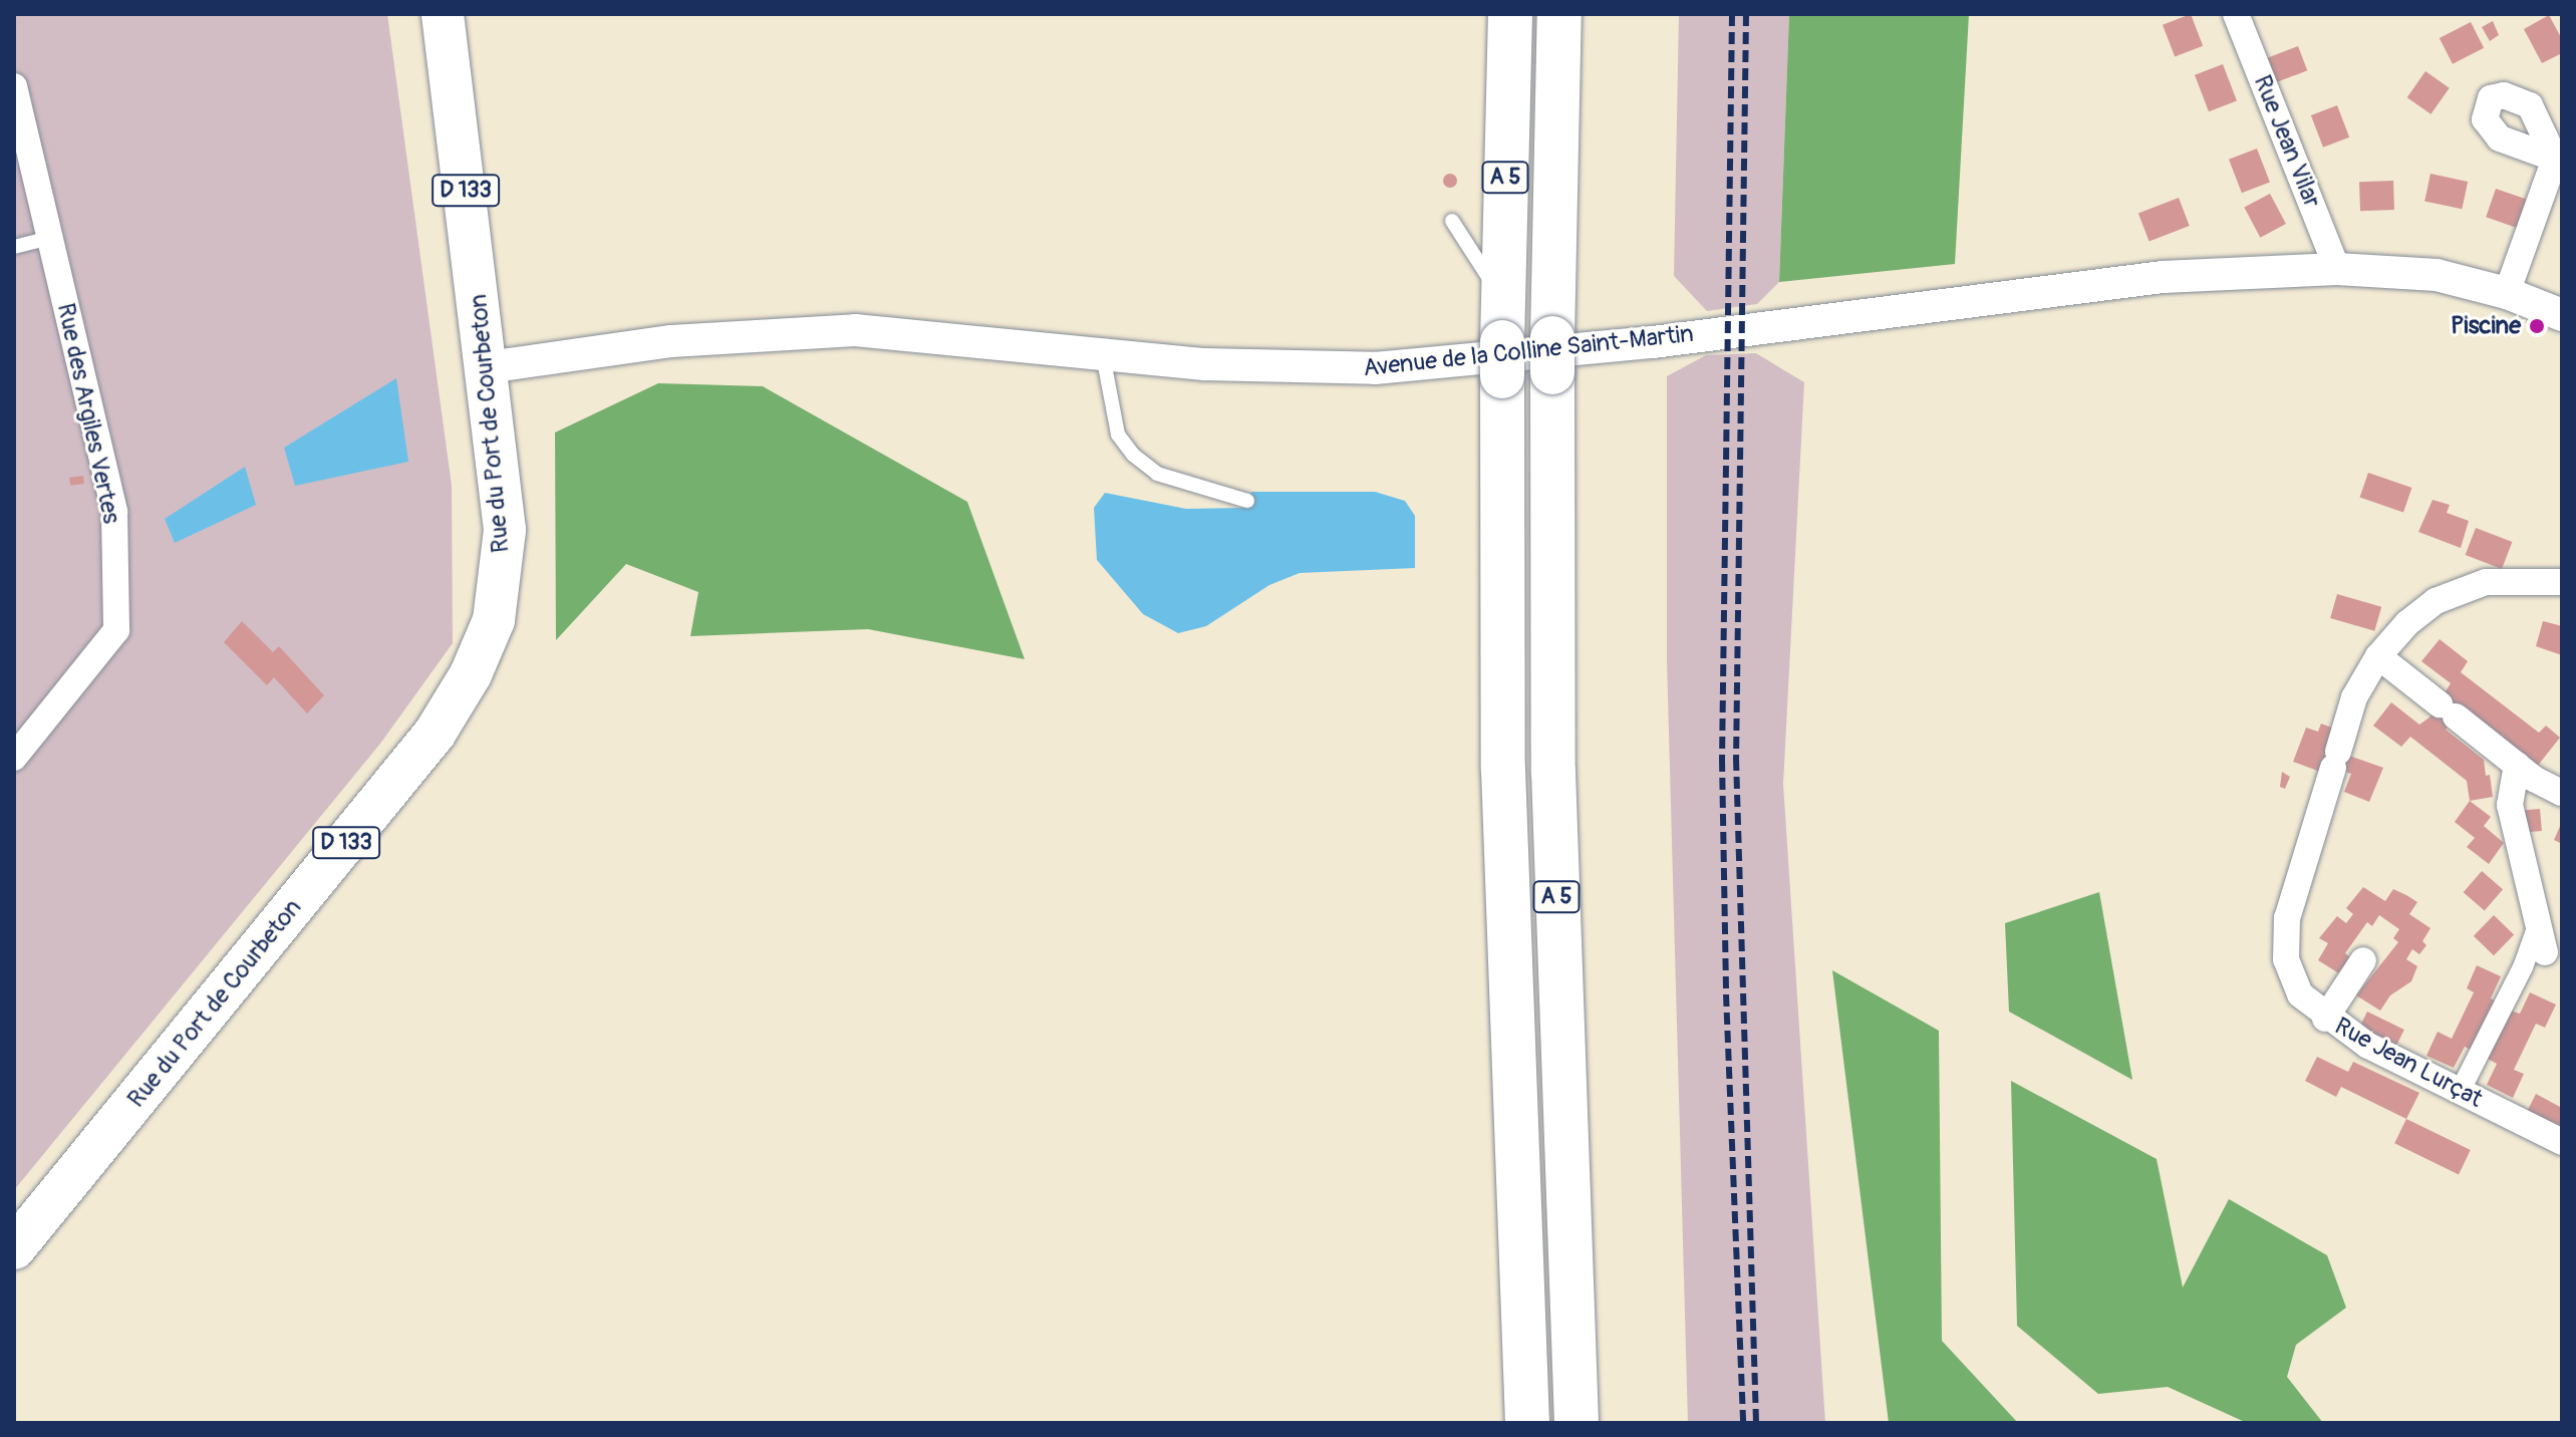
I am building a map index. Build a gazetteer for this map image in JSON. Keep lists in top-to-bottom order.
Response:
{
  "streets": {
    "highway": ["A 5"],
    "main road": ["D 133", "Rue du Port de Courbeton"],
    "street": [
      "Rue Jean Vilar",
      "Avenue de la Colline Saint-Martin",
      "Rue des Argiles Vertes",
      "Rue Jean Lurçat"
    ]
  },
  "crossings": [
    ["Rue Jean Vilar", "Avenue de la Colline Saint-Martin"],
    ["Avenue de la Colline Saint-Martin", "Rue du Port de Courbeton"]
  ],
  "places": ["Piscine"]
}
